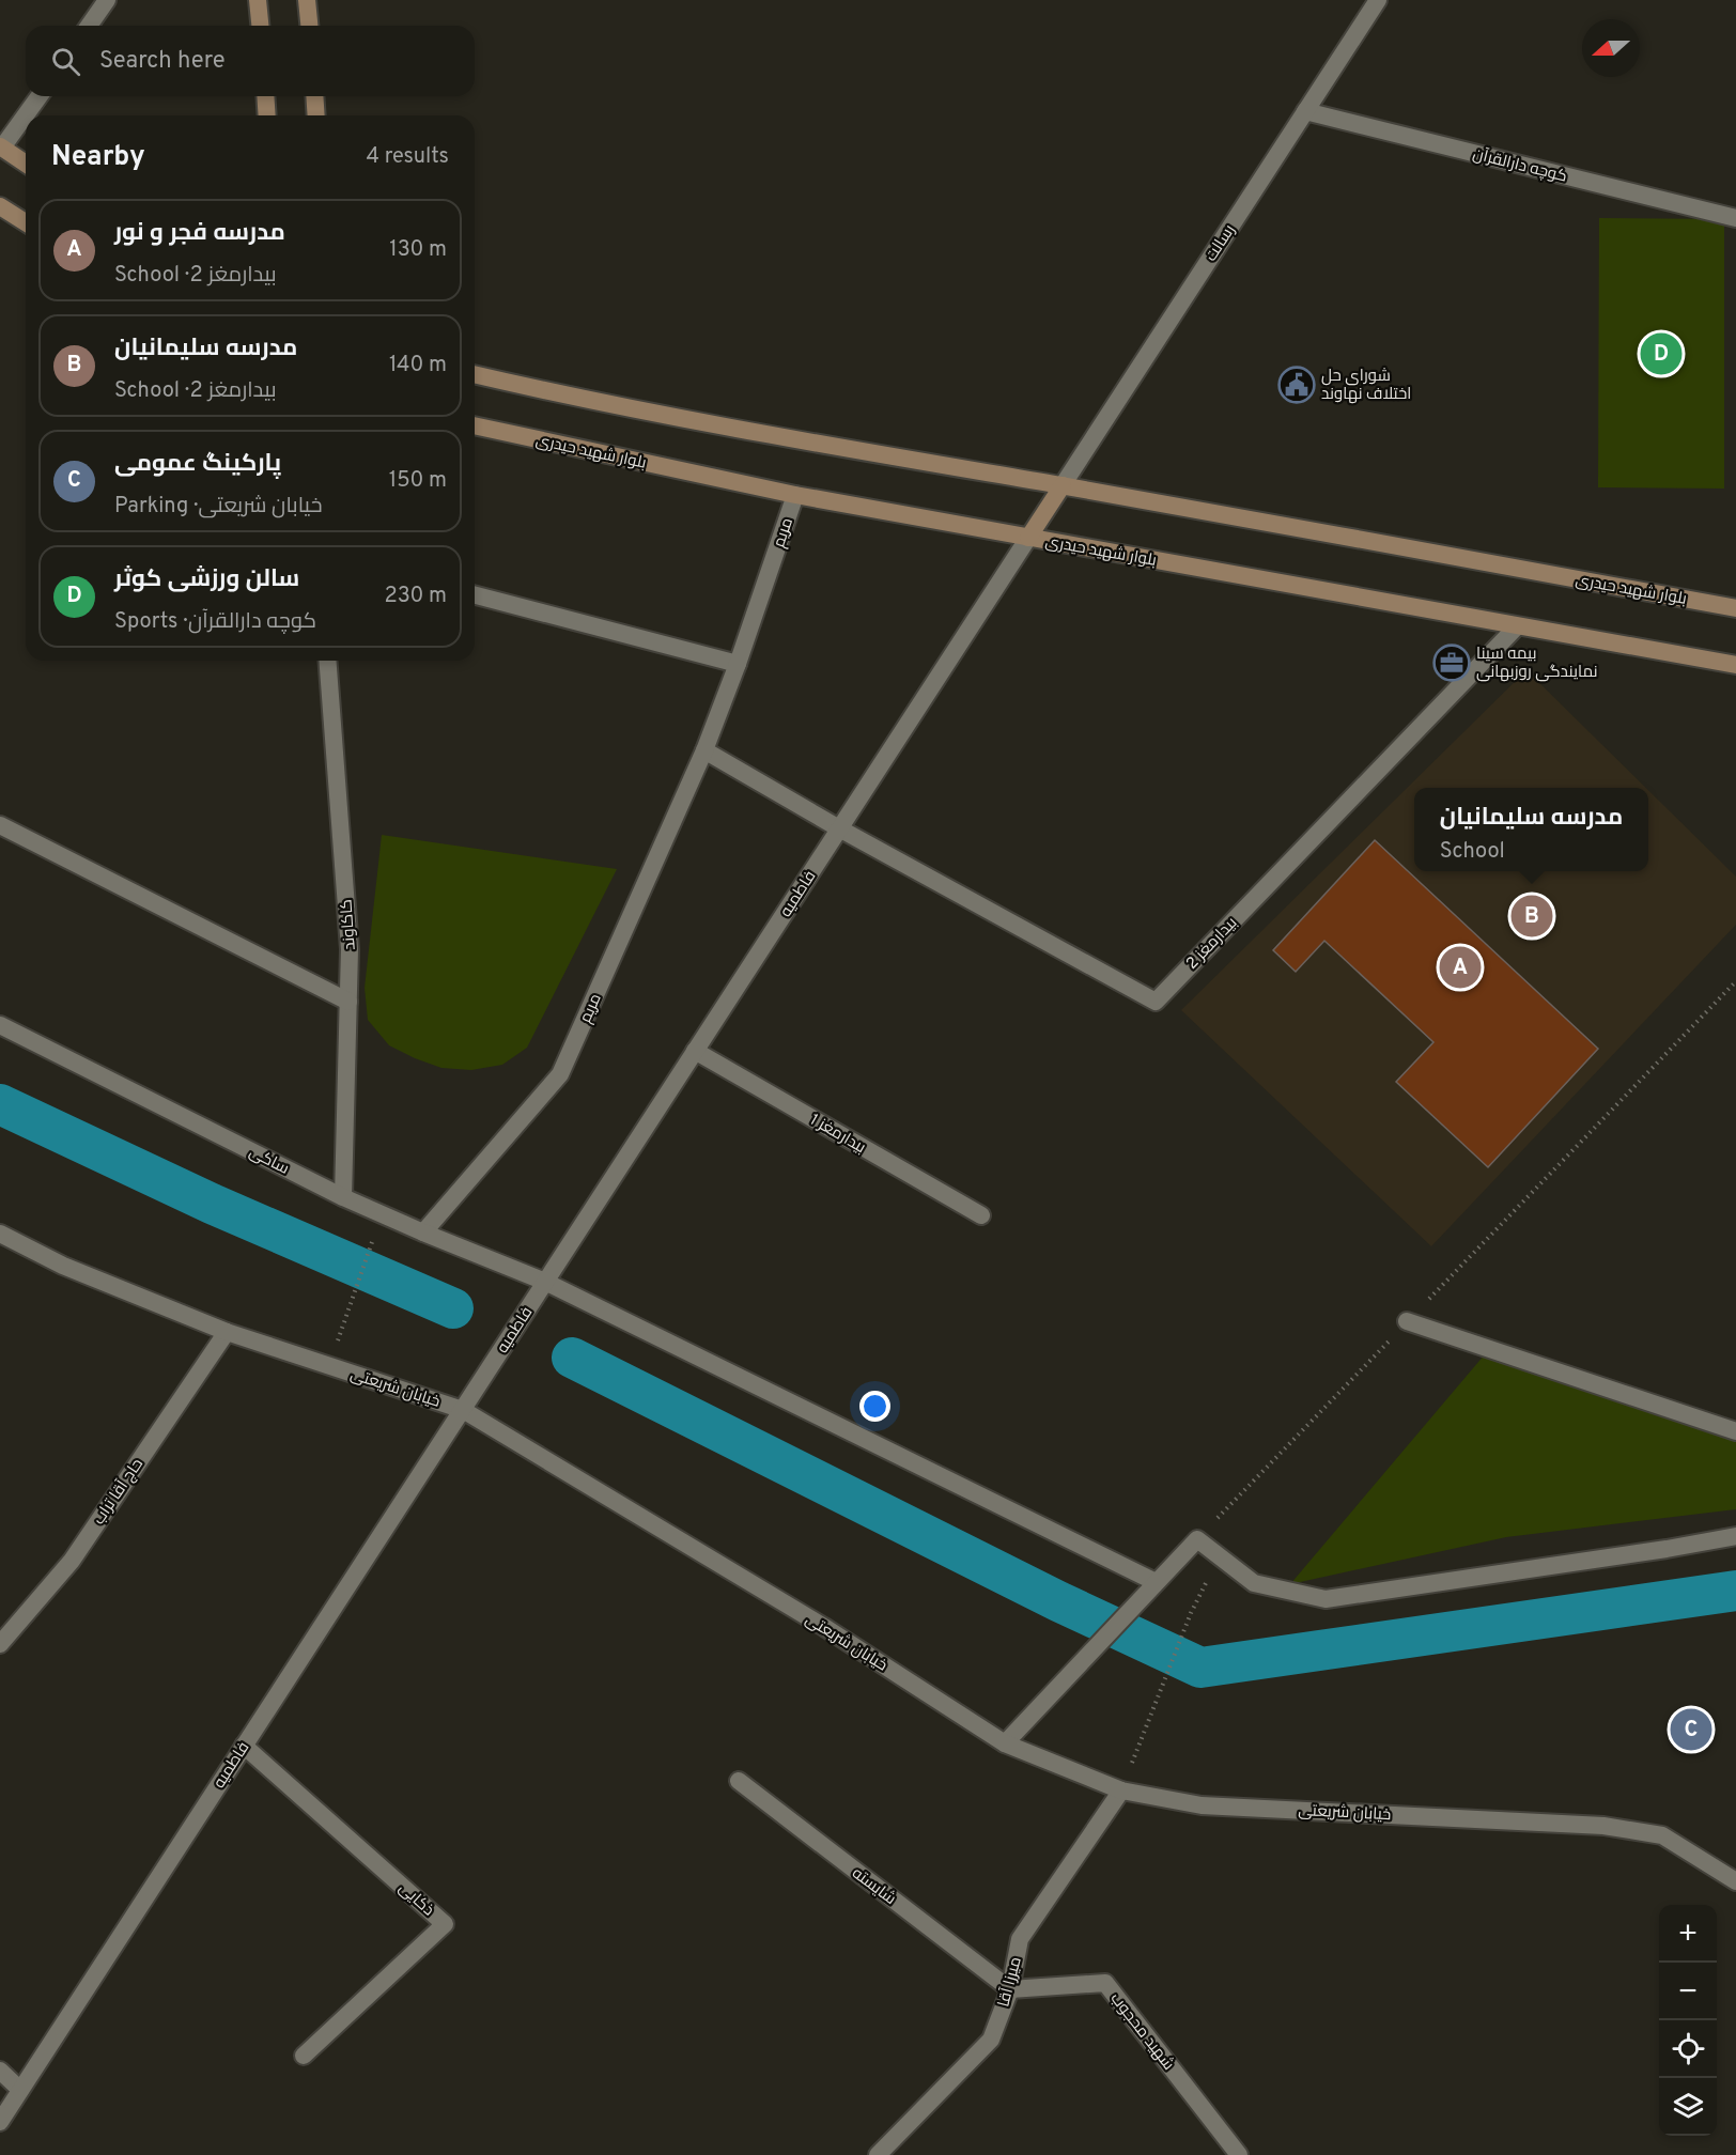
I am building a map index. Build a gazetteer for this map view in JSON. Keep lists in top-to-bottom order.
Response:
{
  "streets": {
    "main road": ["بلوار شهید حیدری"],
    "street": [
      "کوچه دارالقرآن",
      "رسالت",
      "مریم",
      "فاطمیه",
      "کاکاوند",
      "بیدارمغز 2",
      "بیدارمغز 1",
      "ساکی",
      "خیابان شریعتی",
      "حاج آقا تراب",
      "شایسته",
      "ذکایی",
      "میرزا آقا",
      "شهید محجوب"
    ]
  },
  "crossings": [
    ["کوچه دارالقرآن", "رسالت"],
    ["رسالت", "بلوار شهید حیدری"],
    ["بلوار شهید حیدری", "مریم"],
    ["بلوار شهید حیدری", "فاطمیه"],
    ["بلوار شهید حیدری", "بیدارمغز 2"],
    ["مریم", "ساکی"],
    ["فاطمیه", "بیدارمغز 2"],
    ["فاطمیه", "بیدارمغز 1"],
    ["فاطمیه", "ساکی"],
    ["فاطمیه", "خیابان شریعتی"],
    ["فاطمیه", "ذکایی"],
    ["کاکاوند", "ساکی"],
    ["خیابان شریعتی", "حاج آقا تراب"],
    ["خیابان شریعتی", "میرزا آقا"],
    ["شایسته", "میرزا آقا"],
    ["شایسته", "شهید محجوب"],
    ["میرزا آقا", "شهید محجوب"]
  ],
  "places": {
    "public building": ["شورای حل اختلاف نهاوند"],
    "office": ["بیمه سینا نمایندگی روزبهانی"]
  },
  "north": "left",
  "page": {
    "search": "Search here",
    "heading": ["Nearby", "4 results"],
    "list": [
      {
        "mark": "A",
        "name": "مدرسه فجر و نور",
        "note": "School · بیدارمغز 2",
        "value": "130 m"
      },
      {
        "mark": "B",
        "name": "مدرسه سلیمانیان",
        "note": "School · بیدارمغز 2",
        "value": "140 m"
      },
      {
        "mark": "C",
        "name": "پارکینگ عمومی",
        "note": "Parking · خیابان شریعتی",
        "value": "150 m"
      },
      {
        "mark": "D",
        "name": "سالن ورزشی کوثر",
        "note": "Sports · کوچه دارالقرآن",
        "value": "230 m"
      }
    ],
    "pins": [
      "D",
      "B",
      "A",
      "C"
    ],
    "popup": ["مدرسه سلیمانیان", "School"],
    "map_buttons": ["+", "−"]
  }
}
